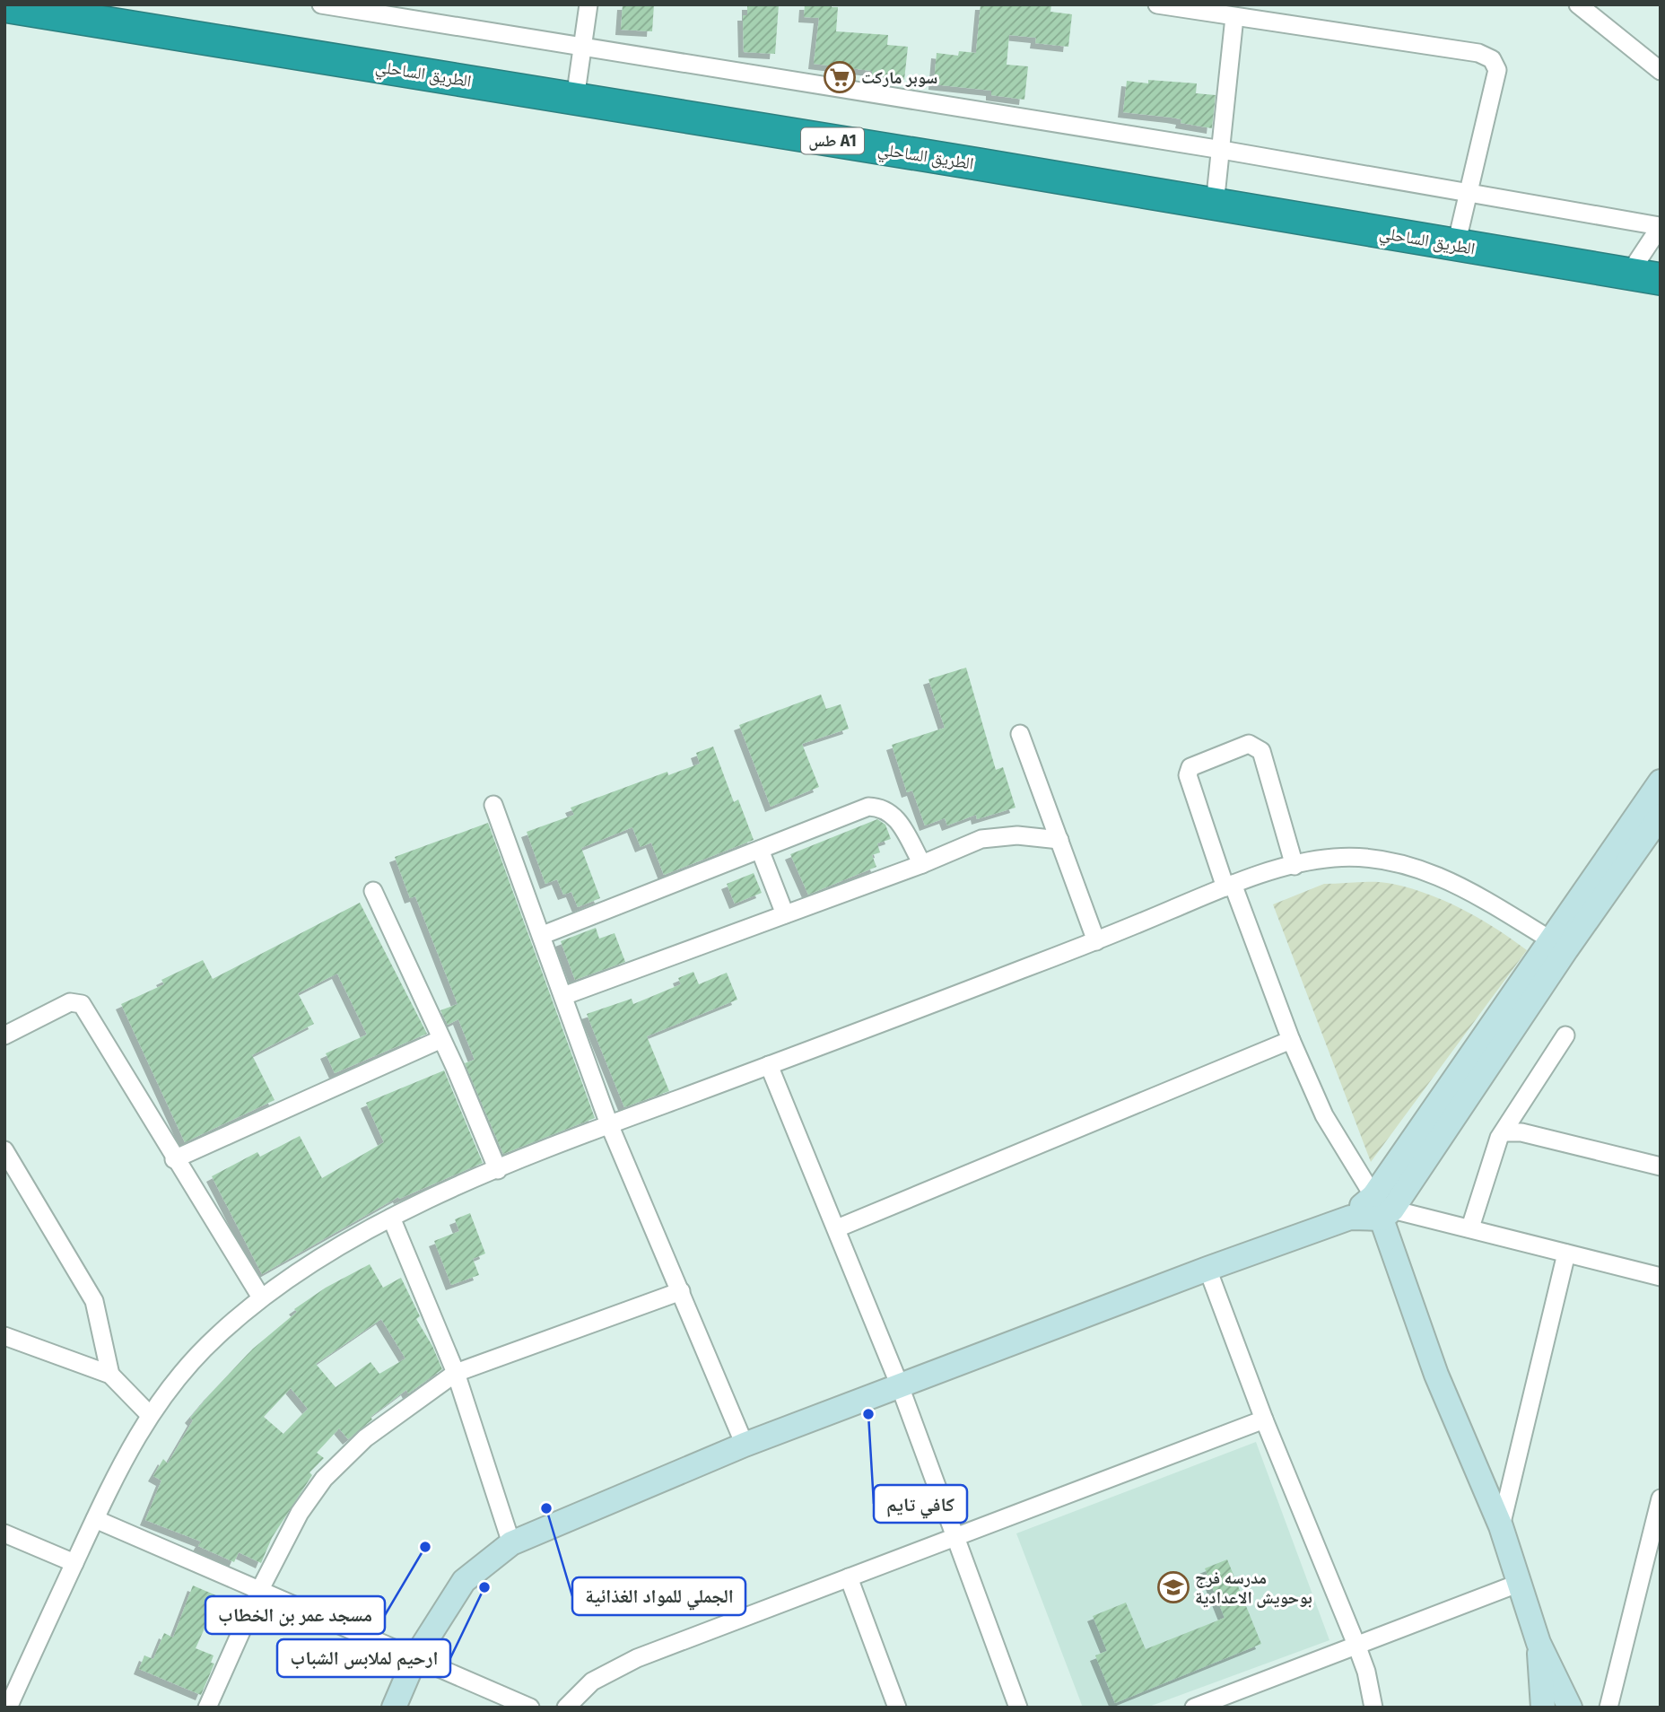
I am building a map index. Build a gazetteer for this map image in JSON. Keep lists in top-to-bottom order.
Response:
{
  "streets": {
    "highway": ["الطريق الساحلي", "طس A1"]
  },
  "places": {
    "supermarket": ["سوبر ماركت"],
    "other": [
      "كافي تايم",
      "الجملي للمواد الغذائية",
      "مسجد عمر بن الخطاب",
      "ارحيم لملابس الشباب"
    ],
    "school or university": ["مدرسه فرج بوحويش الاعدادية"]
  }
}
